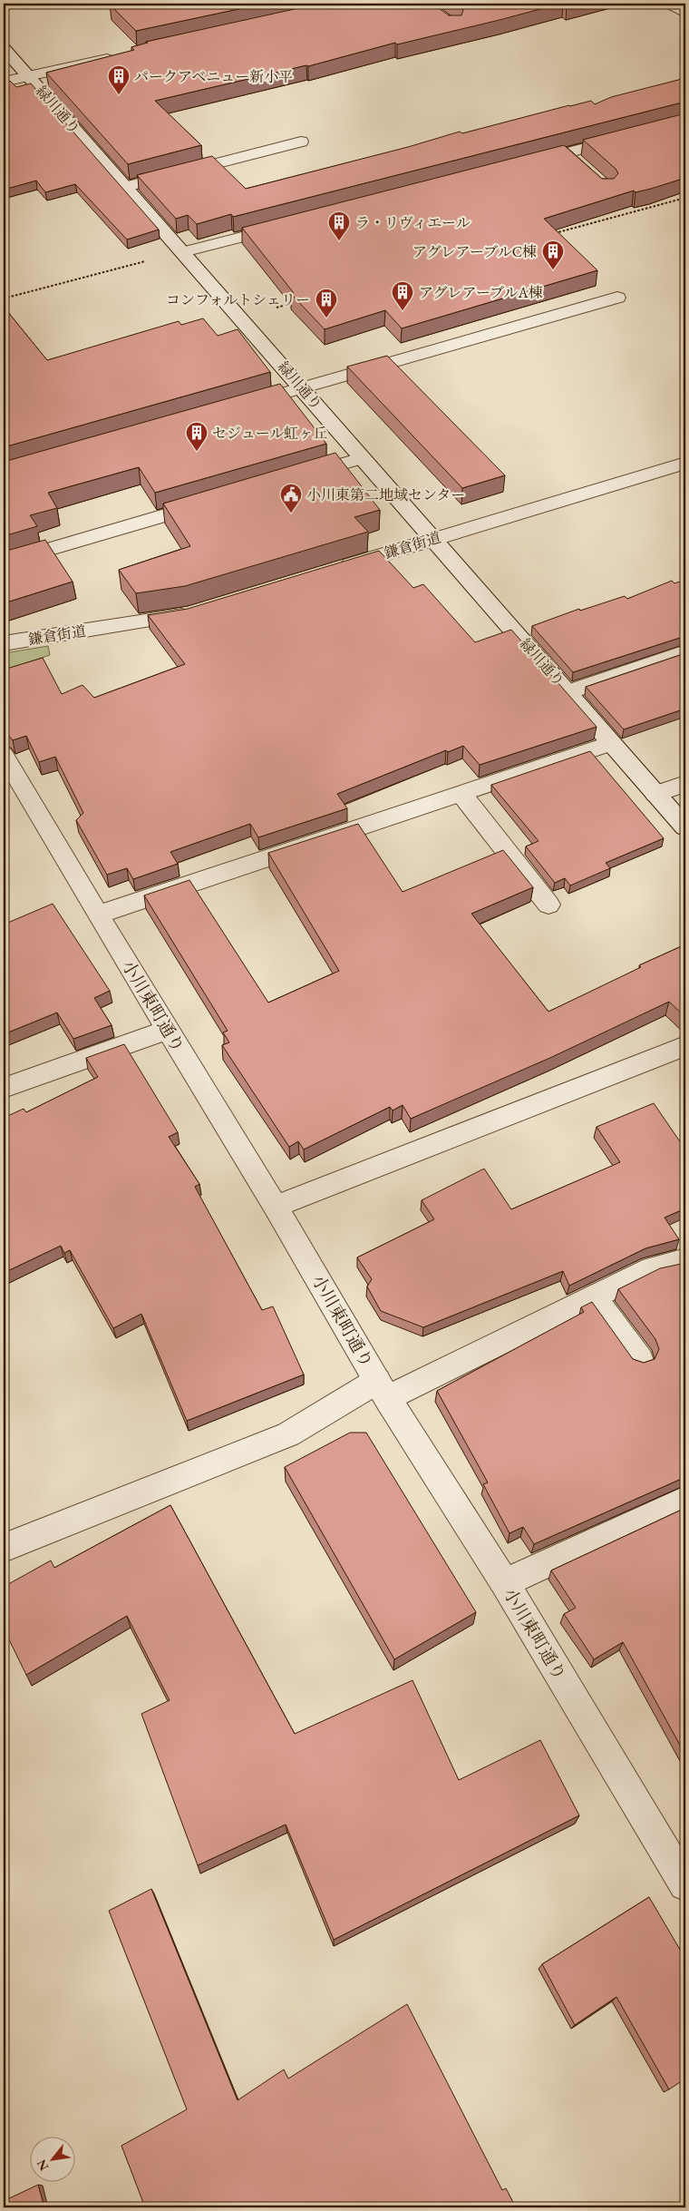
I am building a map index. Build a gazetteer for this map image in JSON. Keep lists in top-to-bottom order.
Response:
{
  "streets": {
    "street": ["緑川通り", "鎌倉街道", "小川東町通り"]
  },
  "crossings": [
    ["緑川通り", "鎌倉街道"]
  ],
  "places": {
    "building": [
      "パークアベニュー新小平",
      "ラ・リヴィエール",
      "アグレアーブルC棟",
      "アグレアーブルA棟",
      "コンフォルトシェリー",
      "セジュール虹ヶ丘"
    ],
    "public building": ["小川東第二地域センター"]
  },
  "north": "bottom left"
}
